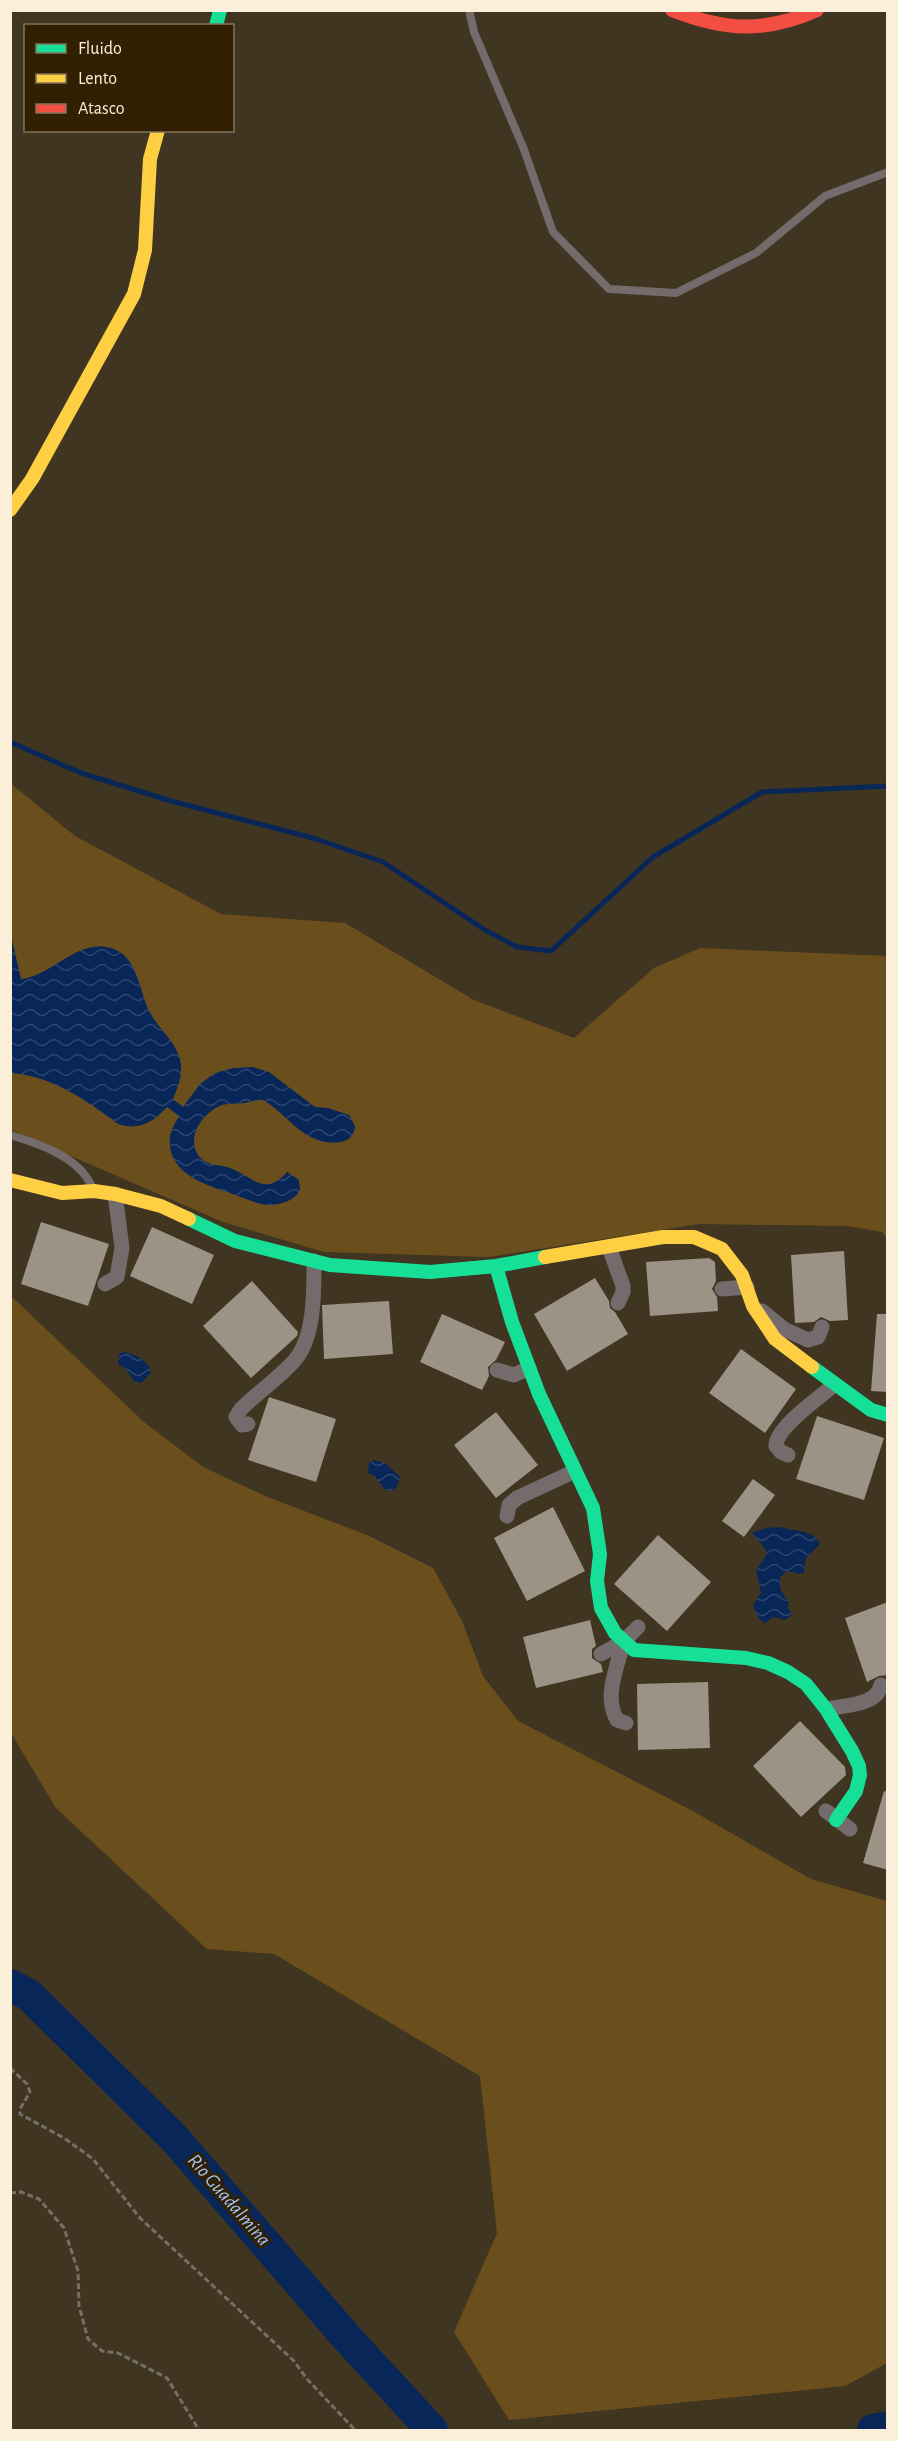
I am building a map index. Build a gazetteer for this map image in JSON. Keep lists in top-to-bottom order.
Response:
{
  "water": ["Rio Guadalmina"],
  "legend": ["Fluido", "Lento", "Atasco"]
}
